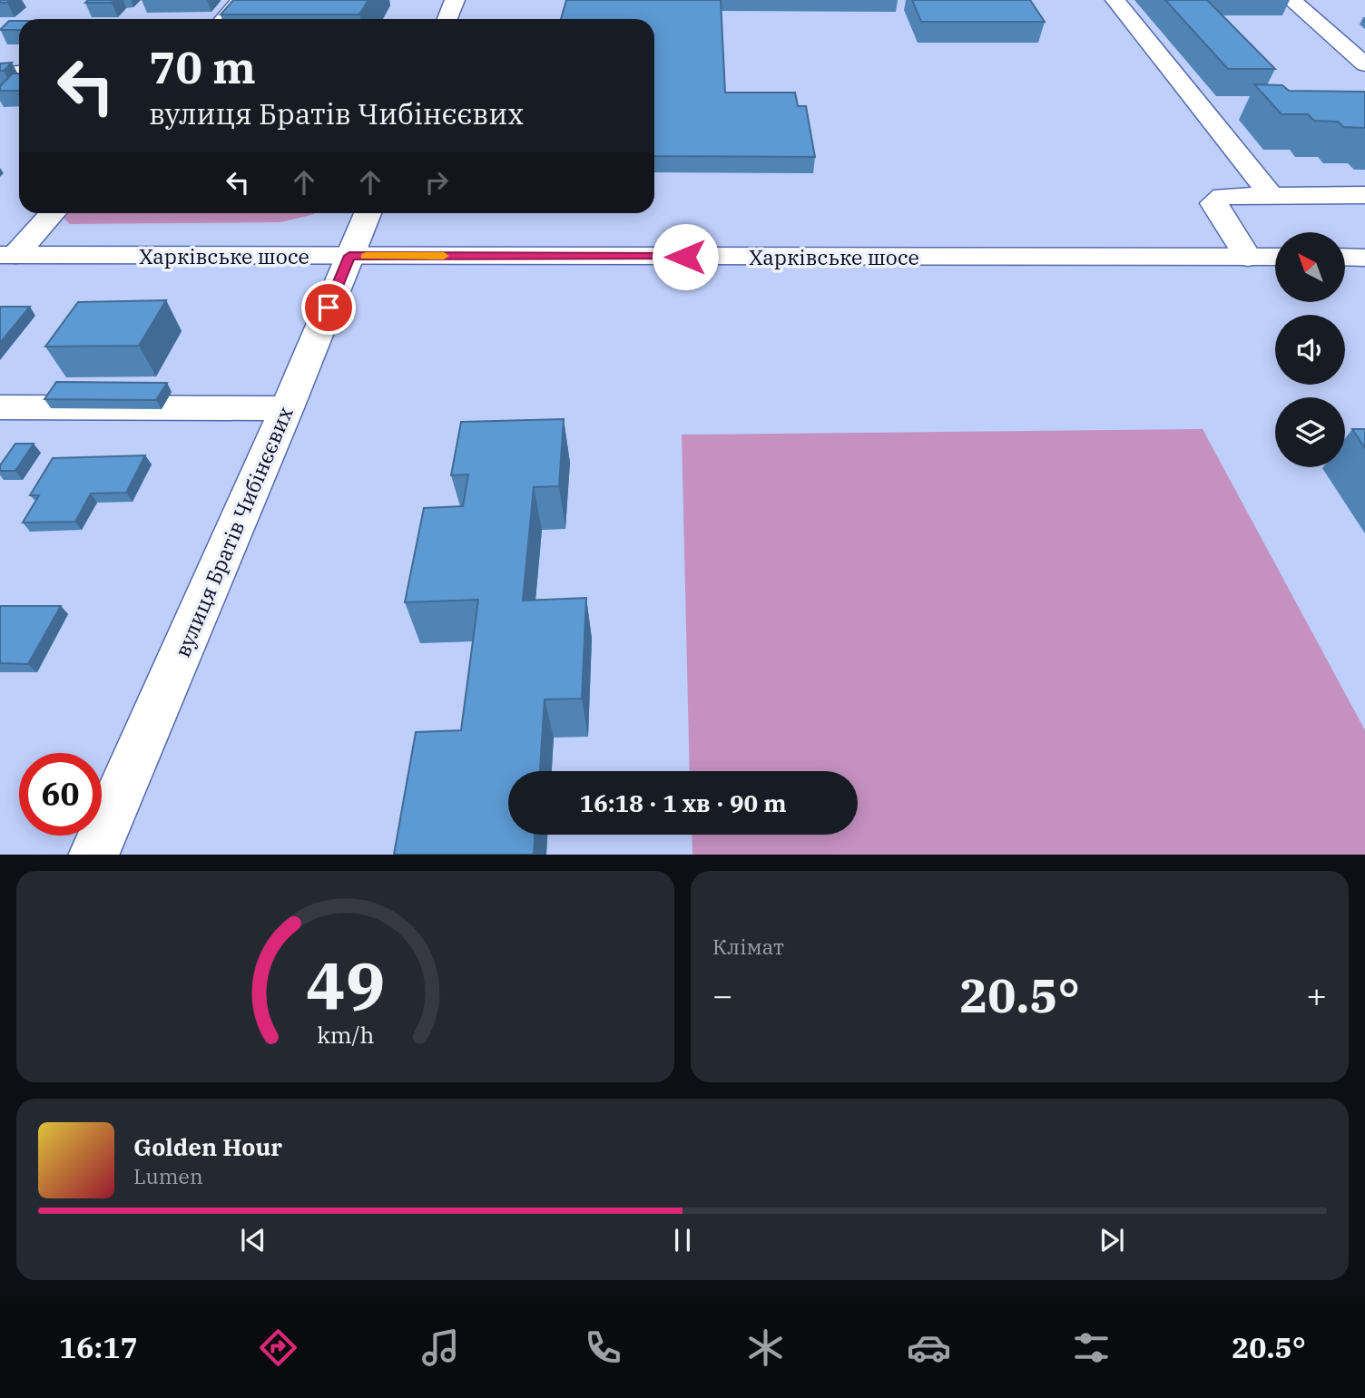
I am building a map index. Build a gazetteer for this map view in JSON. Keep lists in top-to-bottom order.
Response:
{
  "streets": {
    "main road": ["Харківське шосе", "вулиця Братів Чибінєєвих"]
  },
  "crossings": [
    ["Харківське шосе", "вулиця Братів Чибінєєвих"]
  ],
  "north": "top left",
  "page": {
    "turn": ["70 m", "вулиця Братів Чибінєєвих"],
    "limit": "60",
    "trip": "16:18 · 1 хв · 90 m",
    "tile": "Клімат",
    "heat": ["−", "20.5°", "+"],
    "song": ["Golden Hour", "Lumen"],
    "tabs": ["16:17", "20.5°"],
    "gauge": ["49", "km/h"]
  }
}
